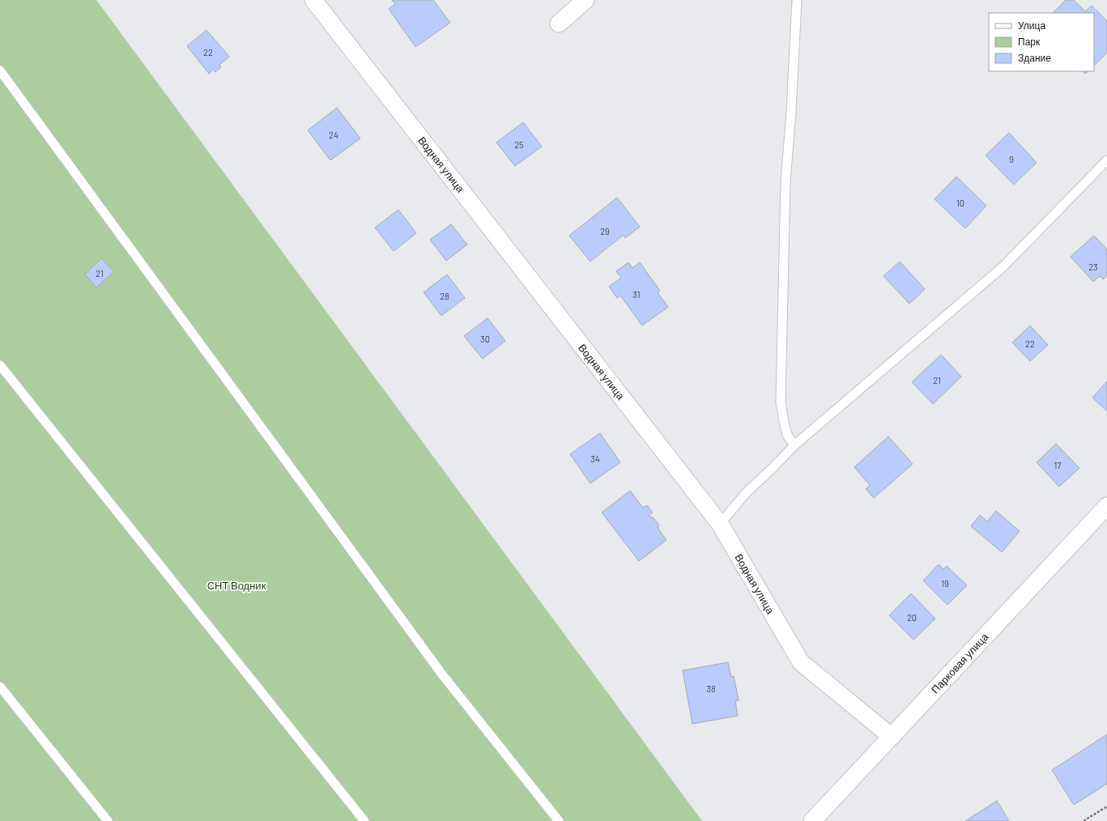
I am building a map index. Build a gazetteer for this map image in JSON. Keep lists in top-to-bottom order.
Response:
{
  "streets": {
    "street": ["Водная улица", "Парковая улица"]
  },
  "crossings": [
    ["Водная улица", "Парковая улица"]
  ],
  "parks": ["СНТ Водник"],
  "house_numbers": [
    "22",
    "24",
    "25",
    "9",
    "10",
    "29",
    "23",
    "21",
    "31",
    "28",
    "30",
    "22",
    "21",
    "34",
    "17",
    "19",
    "20",
    "38"
  ],
  "legend": ["Улица", "Парк", "Здание"]
}
